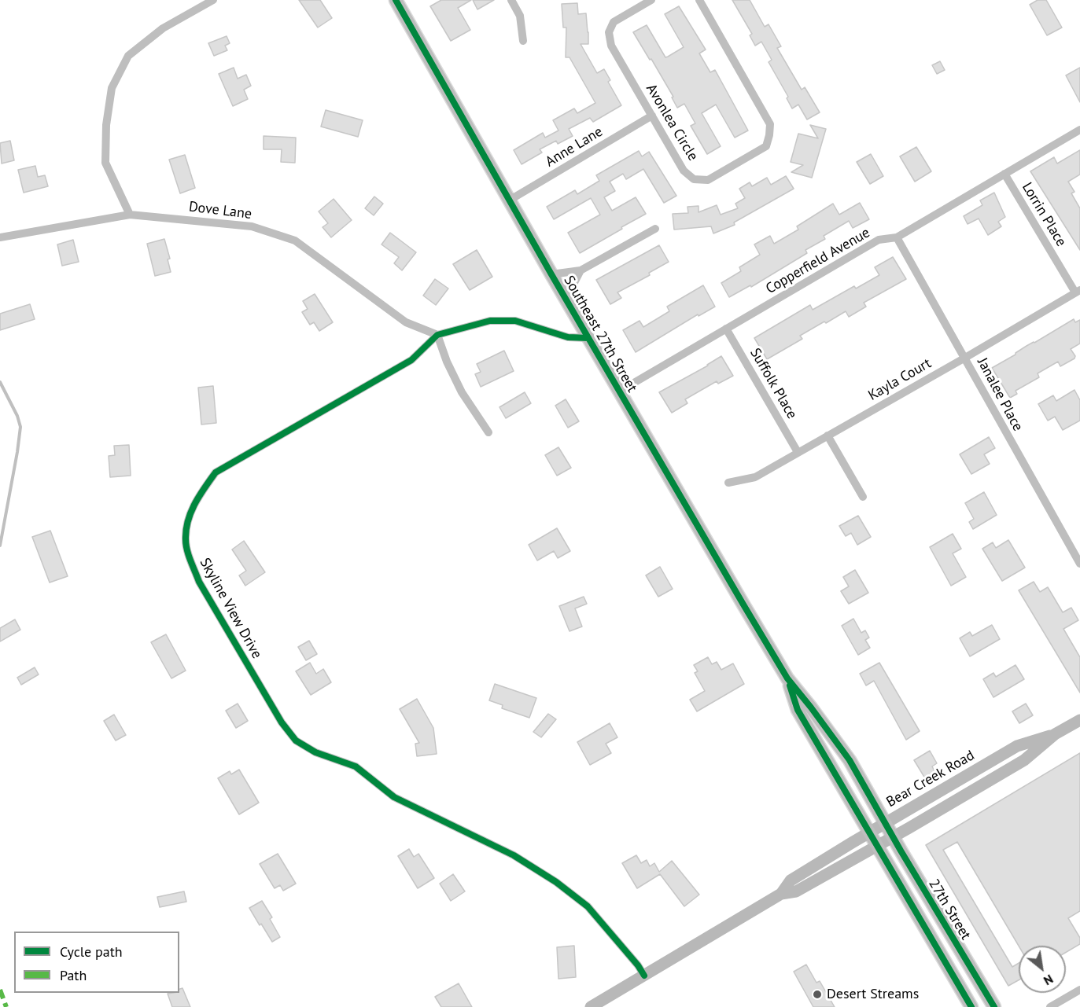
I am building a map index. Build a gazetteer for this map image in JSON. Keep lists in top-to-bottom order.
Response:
{
  "streets": {
    "main road": ["Southeast 27th Street", "27th Street"],
    "street": [
      "Avonlea Circle",
      "Anne Lane",
      "Dove Lane",
      "Lorrin Place",
      "Copperfield Avenue",
      "Kayla Court",
      "Suffolk Place",
      "Janalee Place",
      "Skyline View Drive",
      "Bear Creek Road"
    ]
  },
  "crossings": [
    ["Avonlea Circle", "Anne Lane"],
    ["Anne Lane", "Southeast 27th Street"],
    ["Dove Lane", "Skyline View Drive"],
    ["Lorrin Place", "Copperfield Avenue"],
    ["Lorrin Place", "Kayla Court"],
    ["Copperfield Avenue", "Southeast 27th Street"],
    ["Copperfield Avenue", "Suffolk Place"],
    ["Copperfield Avenue", "Janalee Place"],
    ["Southeast 27th Street", "Skyline View Drive"],
    ["Southeast 27th Street", "Bear Creek Road"],
    ["Southeast 27th Street", "27th Street"],
    ["Kayla Court", "Suffolk Place"],
    ["Kayla Court", "Janalee Place"],
    ["Skyline View Drive", "Bear Creek Road"],
    ["Bear Creek Road", "27th Street"]
  ],
  "places": ["Desert Streams"],
  "legend": ["Cycle path", "Path"],
  "north": "bottom right"
}
